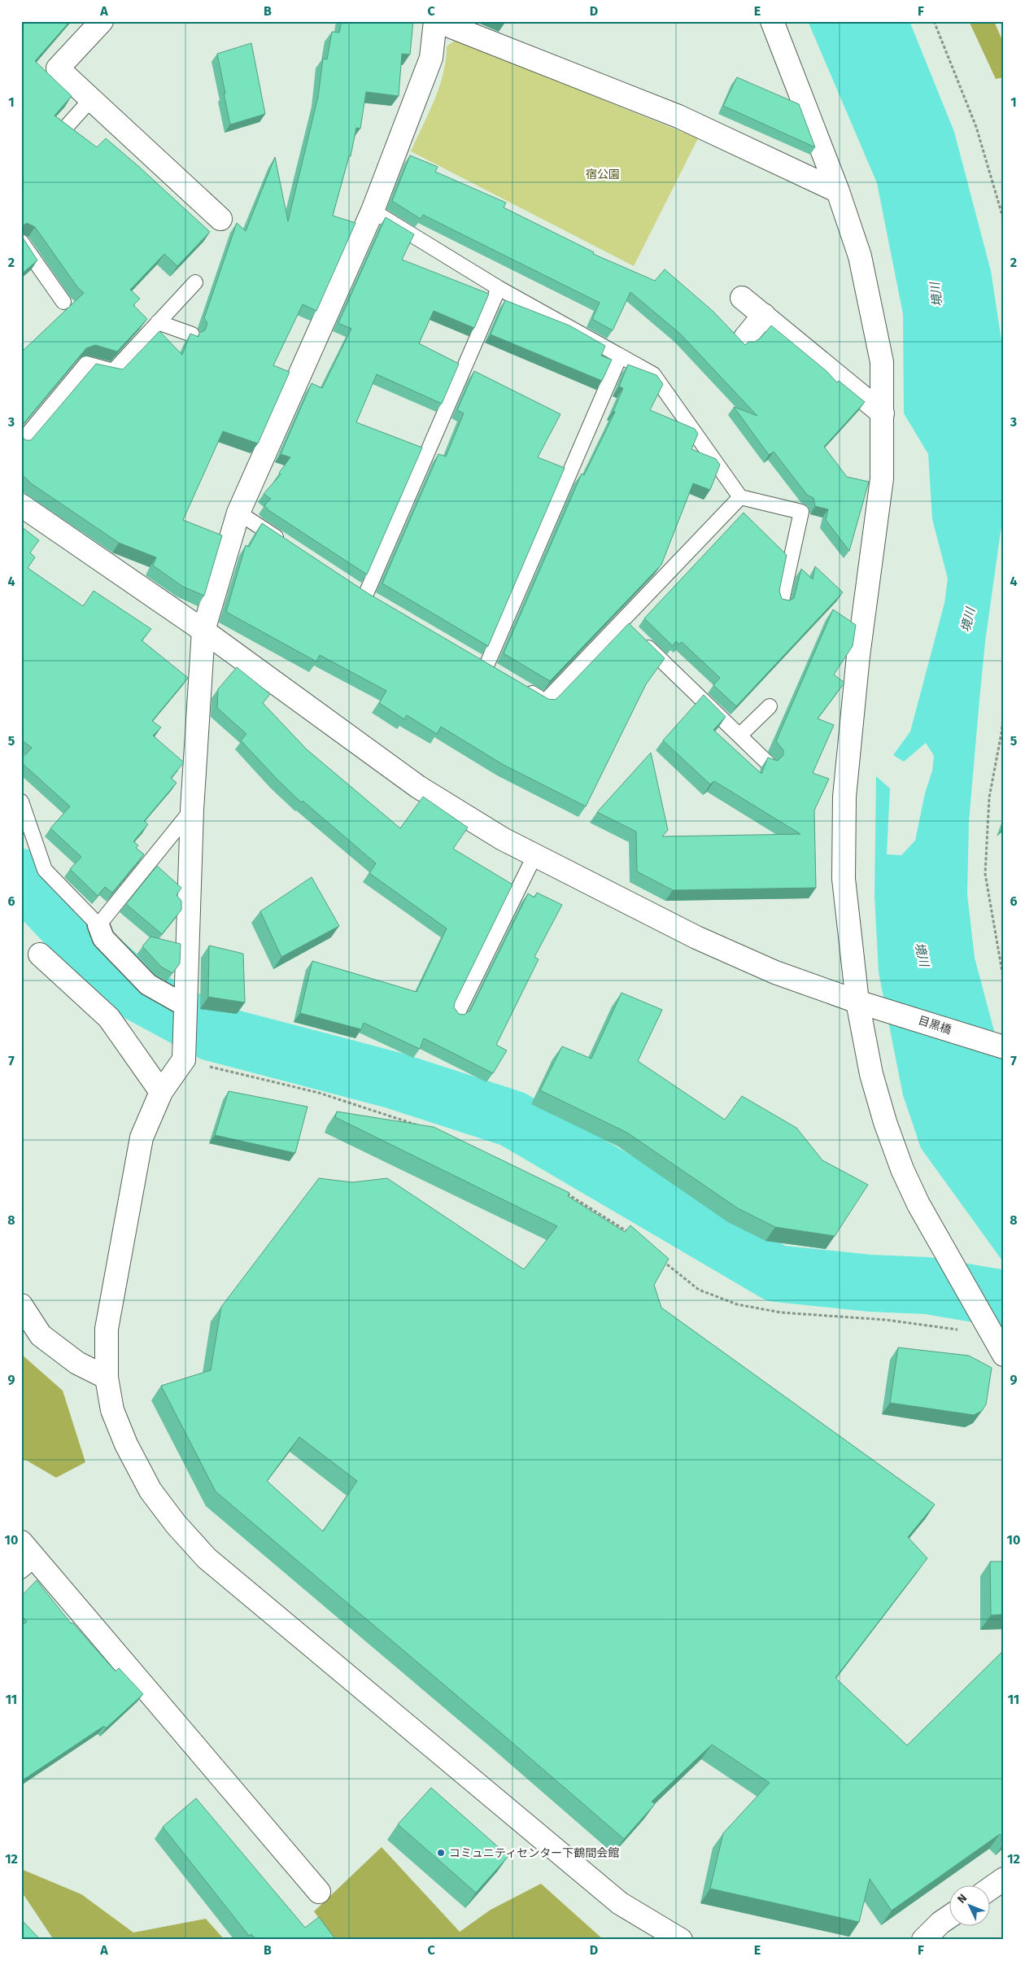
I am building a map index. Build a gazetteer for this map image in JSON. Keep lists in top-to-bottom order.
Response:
{
  "streets": {
    "street": ["目黒橋"]
  },
  "water": ["境川"],
  "parks": ["宿公園"],
  "places": ["コミュニティセンター下鶴間会館"],
  "north": "top left",
  "grid": {
    "columns": [
      "A",
      "B",
      "C",
      "D",
      "E",
      "F"
    ],
    "rows": [
      "1",
      "2",
      "3",
      "4",
      "5",
      "6",
      "7",
      "8",
      "9",
      "10",
      "11",
      "12"
    ]
  }
}
